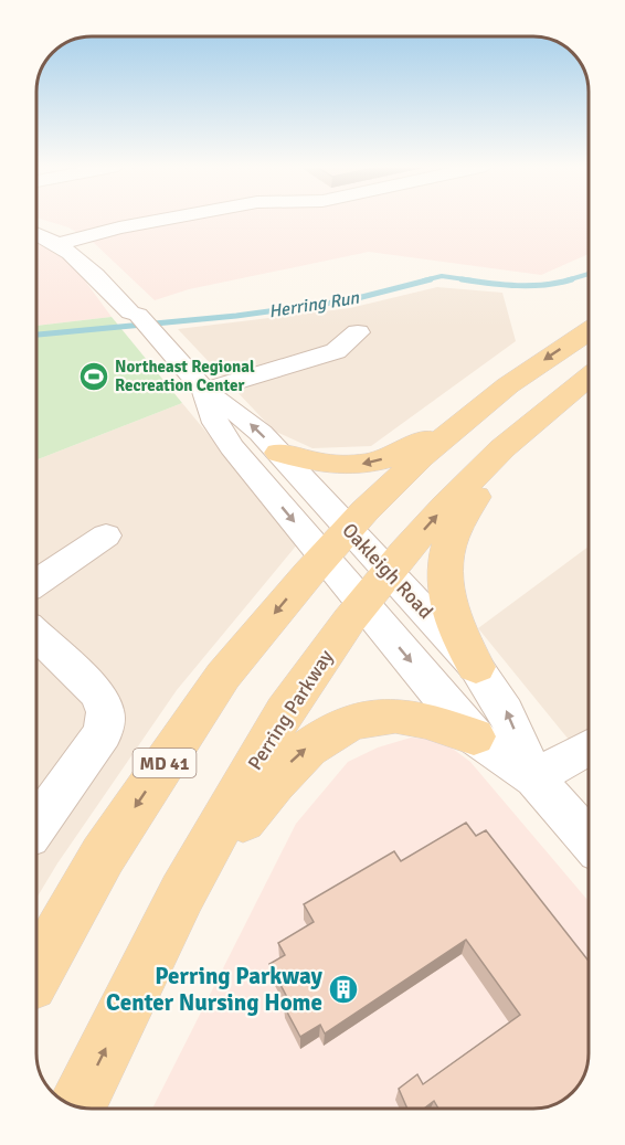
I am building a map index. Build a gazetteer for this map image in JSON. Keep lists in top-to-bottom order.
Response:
{
  "streets": {
    "main road": ["Perring Parkway", "MD 41"],
    "street": ["Oakleigh Road"]
  },
  "crossings": [
    ["Oakleigh Road", "Perring Parkway"],
    ["Oakleigh Road", "MD 41"]
  ],
  "water": ["Herring Run"],
  "places": {
    "sports": ["Northeast Regional Recreation Center"],
    "building": ["Perring Parkway Center Nursing Home"]
  }
}
